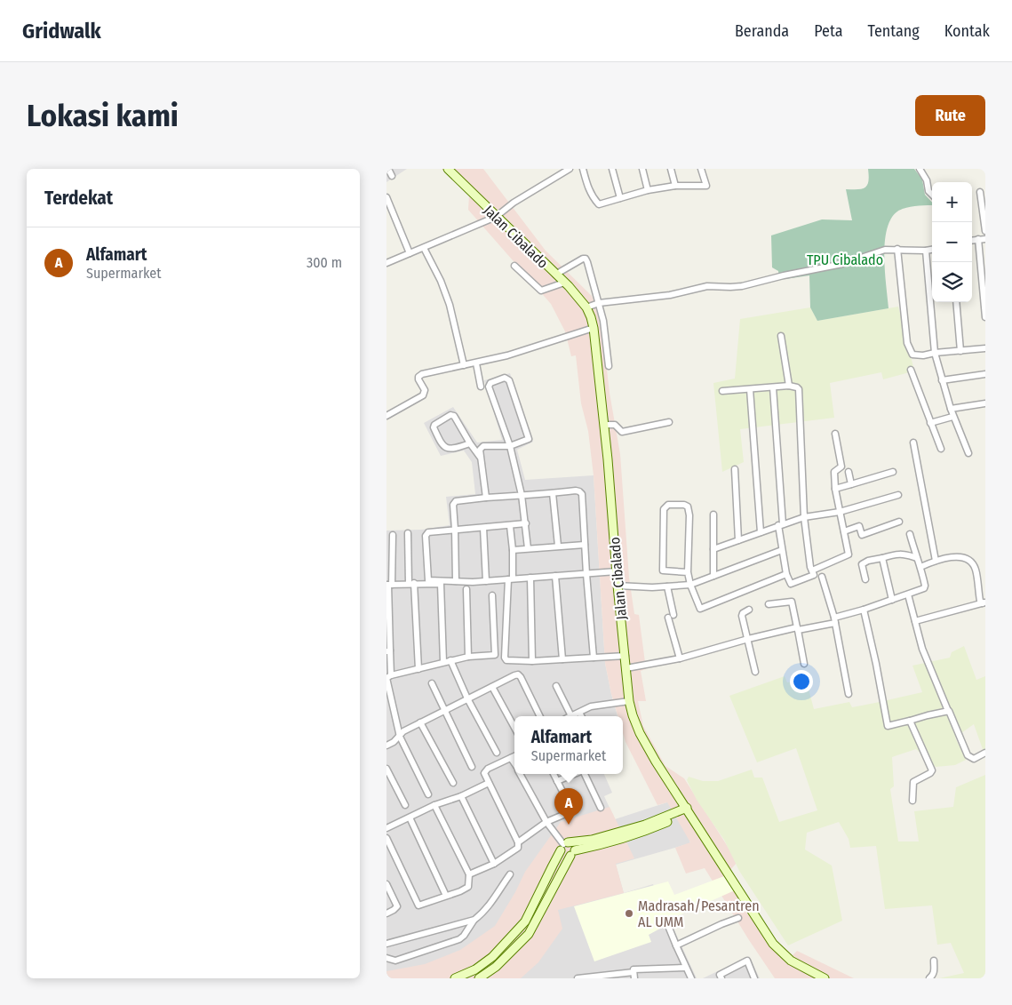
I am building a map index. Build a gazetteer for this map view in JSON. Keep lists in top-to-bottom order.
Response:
{
  "streets": {
    "street": ["Jalan Cibalado"]
  },
  "parks": ["TPU Cibalado"],
  "places": ["Madrasah/Pesantren AL UMM"],
  "page": {
    "header": "Gridwalk",
    "nav": [
      "Beranda",
      "Peta",
      "Tentang",
      "Kontak"
    ],
    "buttons": "Rute",
    "title": "Lokasi kami",
    "heading": "Terdekat",
    "map_buttons": ["+", "−"],
    "list": [
      {
        "mark": "A",
        "name": "Alfamart",
        "note": "Supermarket",
        "value": "300 m"
      }
    ],
    "popup": ["Alfamart", "Supermarket"],
    "pins": "A"
  }
}
